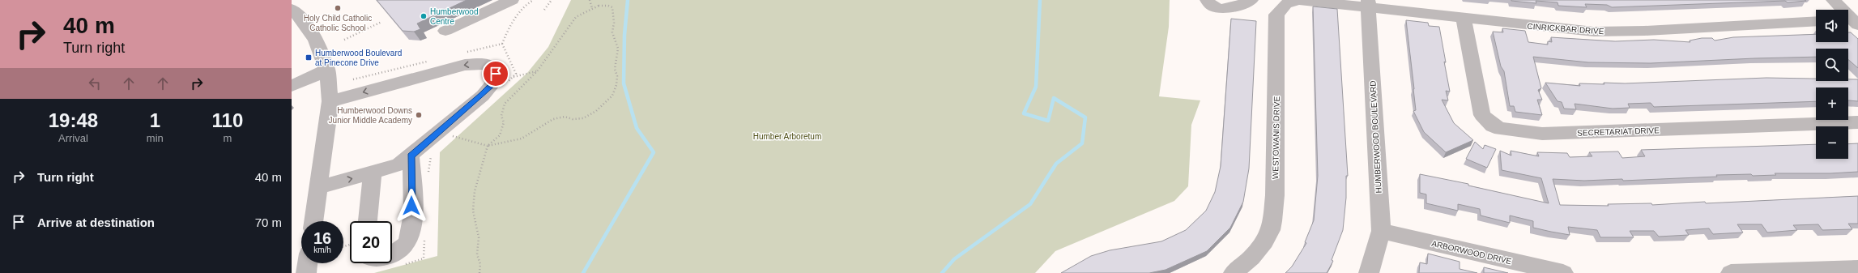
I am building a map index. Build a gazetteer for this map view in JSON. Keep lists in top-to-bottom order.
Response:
{
  "streets": {
    "street": [
      "CINRICKBAR DRIVE",
      "SECRETARIAT DRIVE",
      "HUMBERWOOD BOULEVARD",
      "WESTOWANIS DRIVE",
      "ARBORWOOD DRIVE"
    ]
  },
  "crossings": [
    ["CINRICKBAR DRIVE", "SECRETARIAT DRIVE"],
    ["CINRICKBAR DRIVE", "HUMBERWOOD BOULEVARD"],
    ["CINRICKBAR DRIVE", "WESTOWANIS DRIVE"],
    ["HUMBERWOOD BOULEVARD", "WESTOWANIS DRIVE"],
    ["HUMBERWOOD BOULEVARD", "ARBORWOOD DRIVE"]
  ],
  "parks": ["Humber Arboretum"],
  "places": {
    "other": ["Holy Child Catholic Catholic School", "Humberwood Centre", "Humberwood Downs Junior Middle Academy"],
    "transit": ["Humberwood Boulevard at Pinecone Drive"]
  },
  "page": {
    "turn": ["40 m", "Turn right"],
    "map_buttons": ["+", "−"],
    "eta": [
      "19:48",
      "Arrival",
      "1",
      "min",
      "110",
      "m"
    ],
    "list": [
      {
        "name": "Turn right",
        "value": "40 m"
      },
      {
        "name": "Arrive at destination",
        "value": "70 m"
      }
    ],
    "speed": "16 km/h",
    "limit": "20"
  }
}
